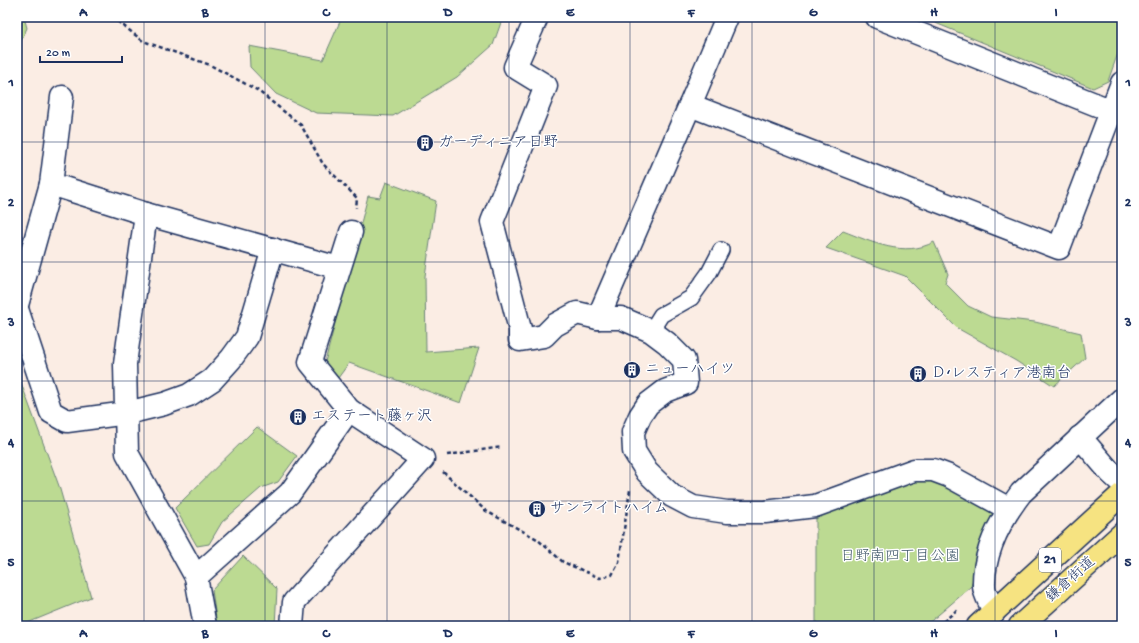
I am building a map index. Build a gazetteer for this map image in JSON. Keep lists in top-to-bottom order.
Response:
{
  "streets": {
    "main road": ["21", "鎌倉街道"]
  },
  "parks": ["日野南四丁目公園"],
  "places": {
    "building": [
      "ガーディニア日野",
      "ニューハイツ",
      "Ｄ‘レスティア港南台",
      "エステート藤ヶ沢",
      "サンライトハイム"
    ]
  },
  "scale_bar": "20 m",
  "grid": {
    "columns": [
      "A",
      "B",
      "C",
      "D",
      "E",
      "F",
      "G",
      "H",
      "I"
    ],
    "rows": [
      "1",
      "2",
      "3",
      "4",
      "5"
    ]
  }
}
